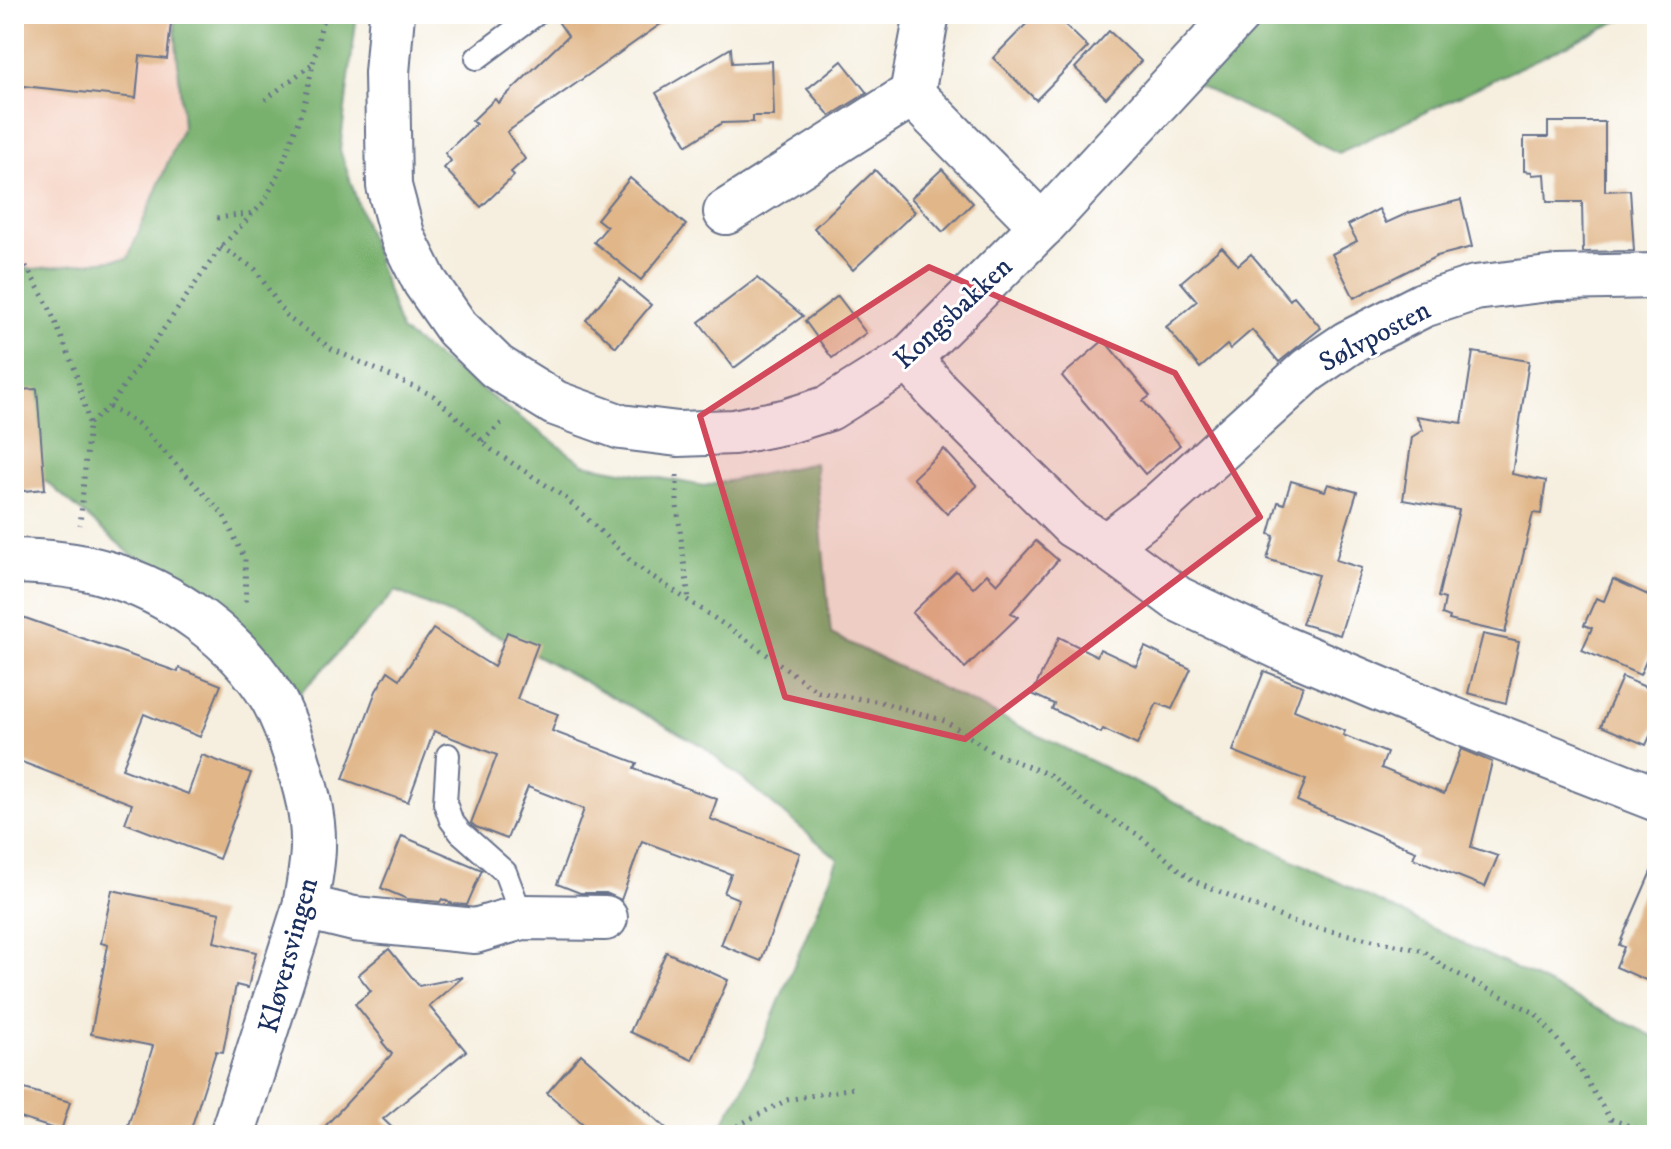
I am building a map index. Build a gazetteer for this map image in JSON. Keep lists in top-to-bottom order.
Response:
{
  "streets": {
    "street": ["Kongsbakken", "Sølvposten", "Kløversvingen"]
  }
}
